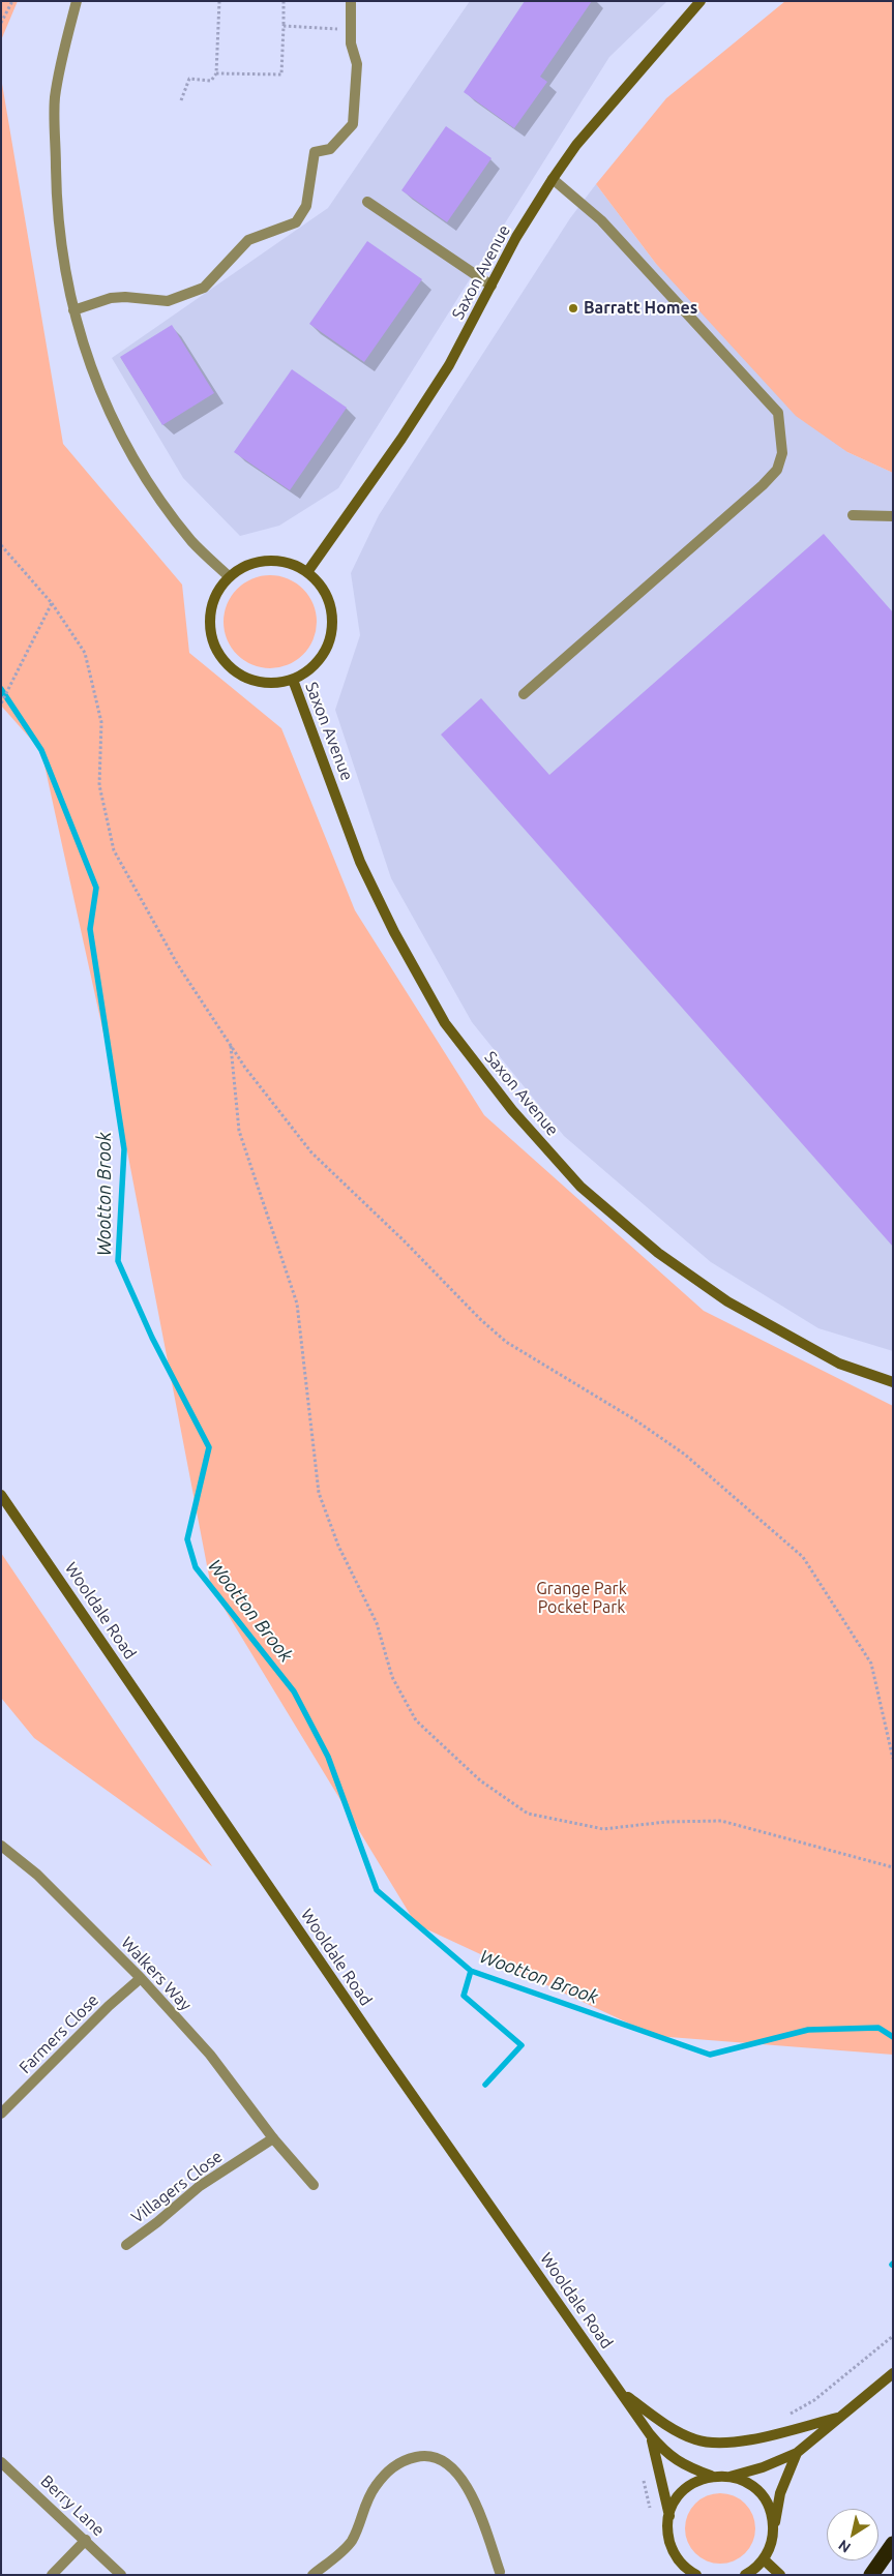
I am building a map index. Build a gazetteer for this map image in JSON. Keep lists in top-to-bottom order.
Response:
{
  "streets": {
    "street": [
      "Saxon Avenue",
      "Wooldale Road",
      "Walkers Way",
      "Farmers Close",
      "Villagers Close",
      "Berry Lane"
    ]
  },
  "crossings": [
    ["Walkers Way", "Farmers Close"],
    ["Walkers Way", "Villagers Close"]
  ],
  "water": ["Wootton Brook"],
  "parks": ["Grange Park Pocket Park"],
  "places": ["Barratt Homes"],
  "north": "bottom left"
}
